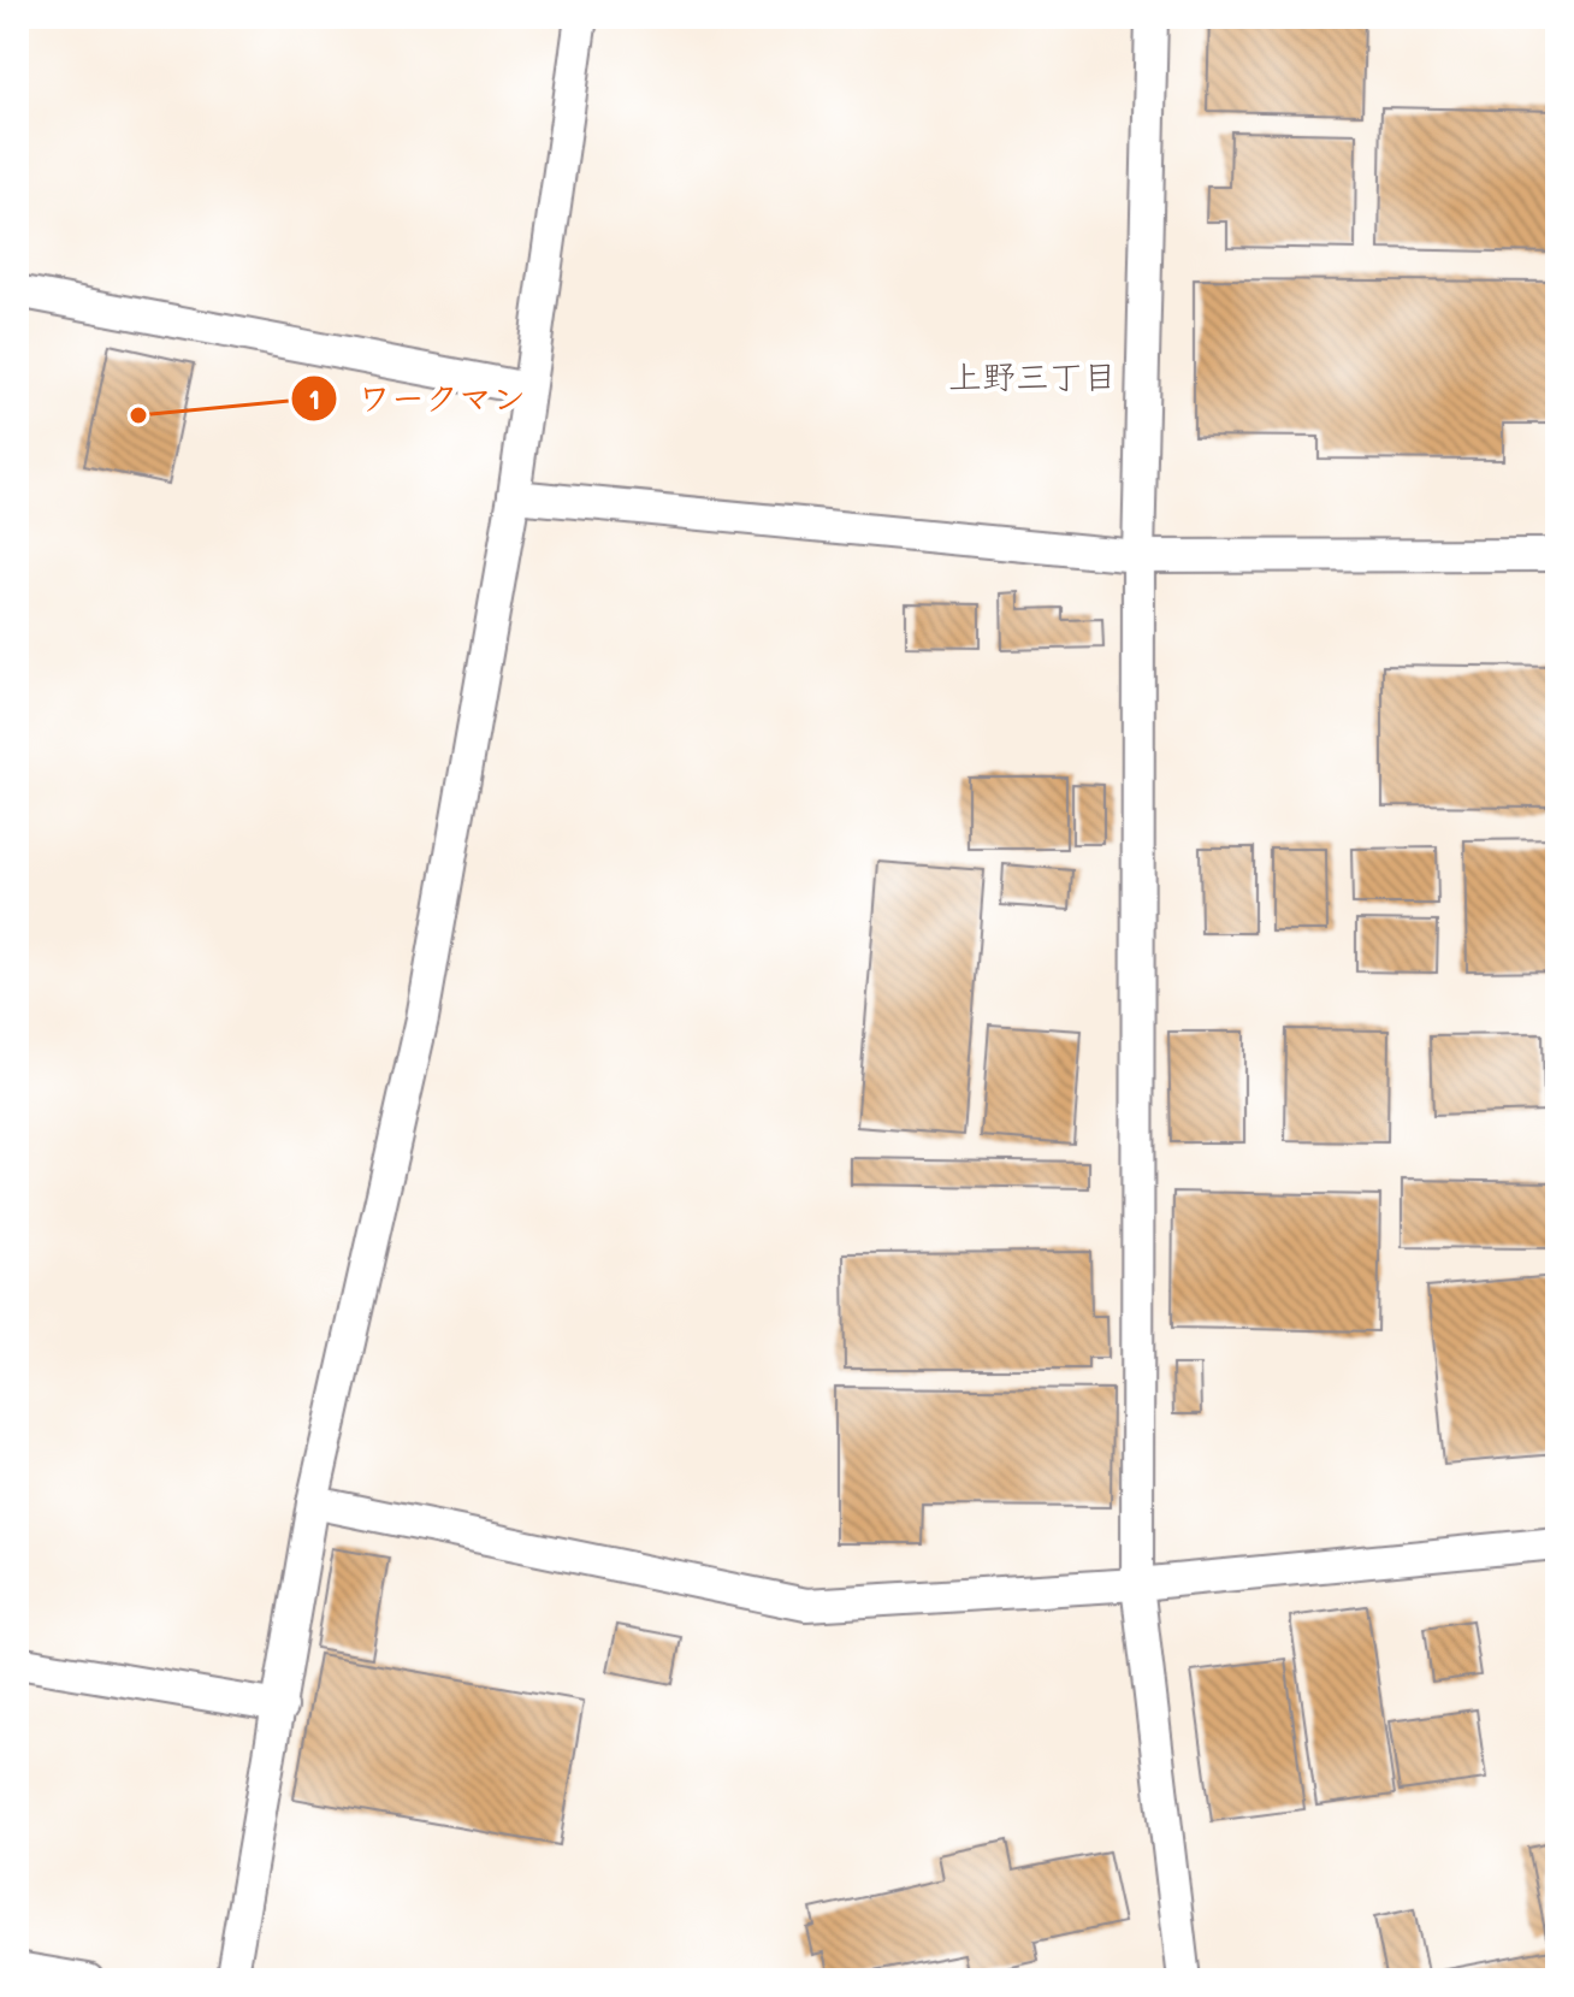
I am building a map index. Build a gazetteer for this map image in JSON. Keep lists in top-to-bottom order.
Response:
{
  "districts": ["上野三丁目"],
  "places": ["ワークマン"]
}
